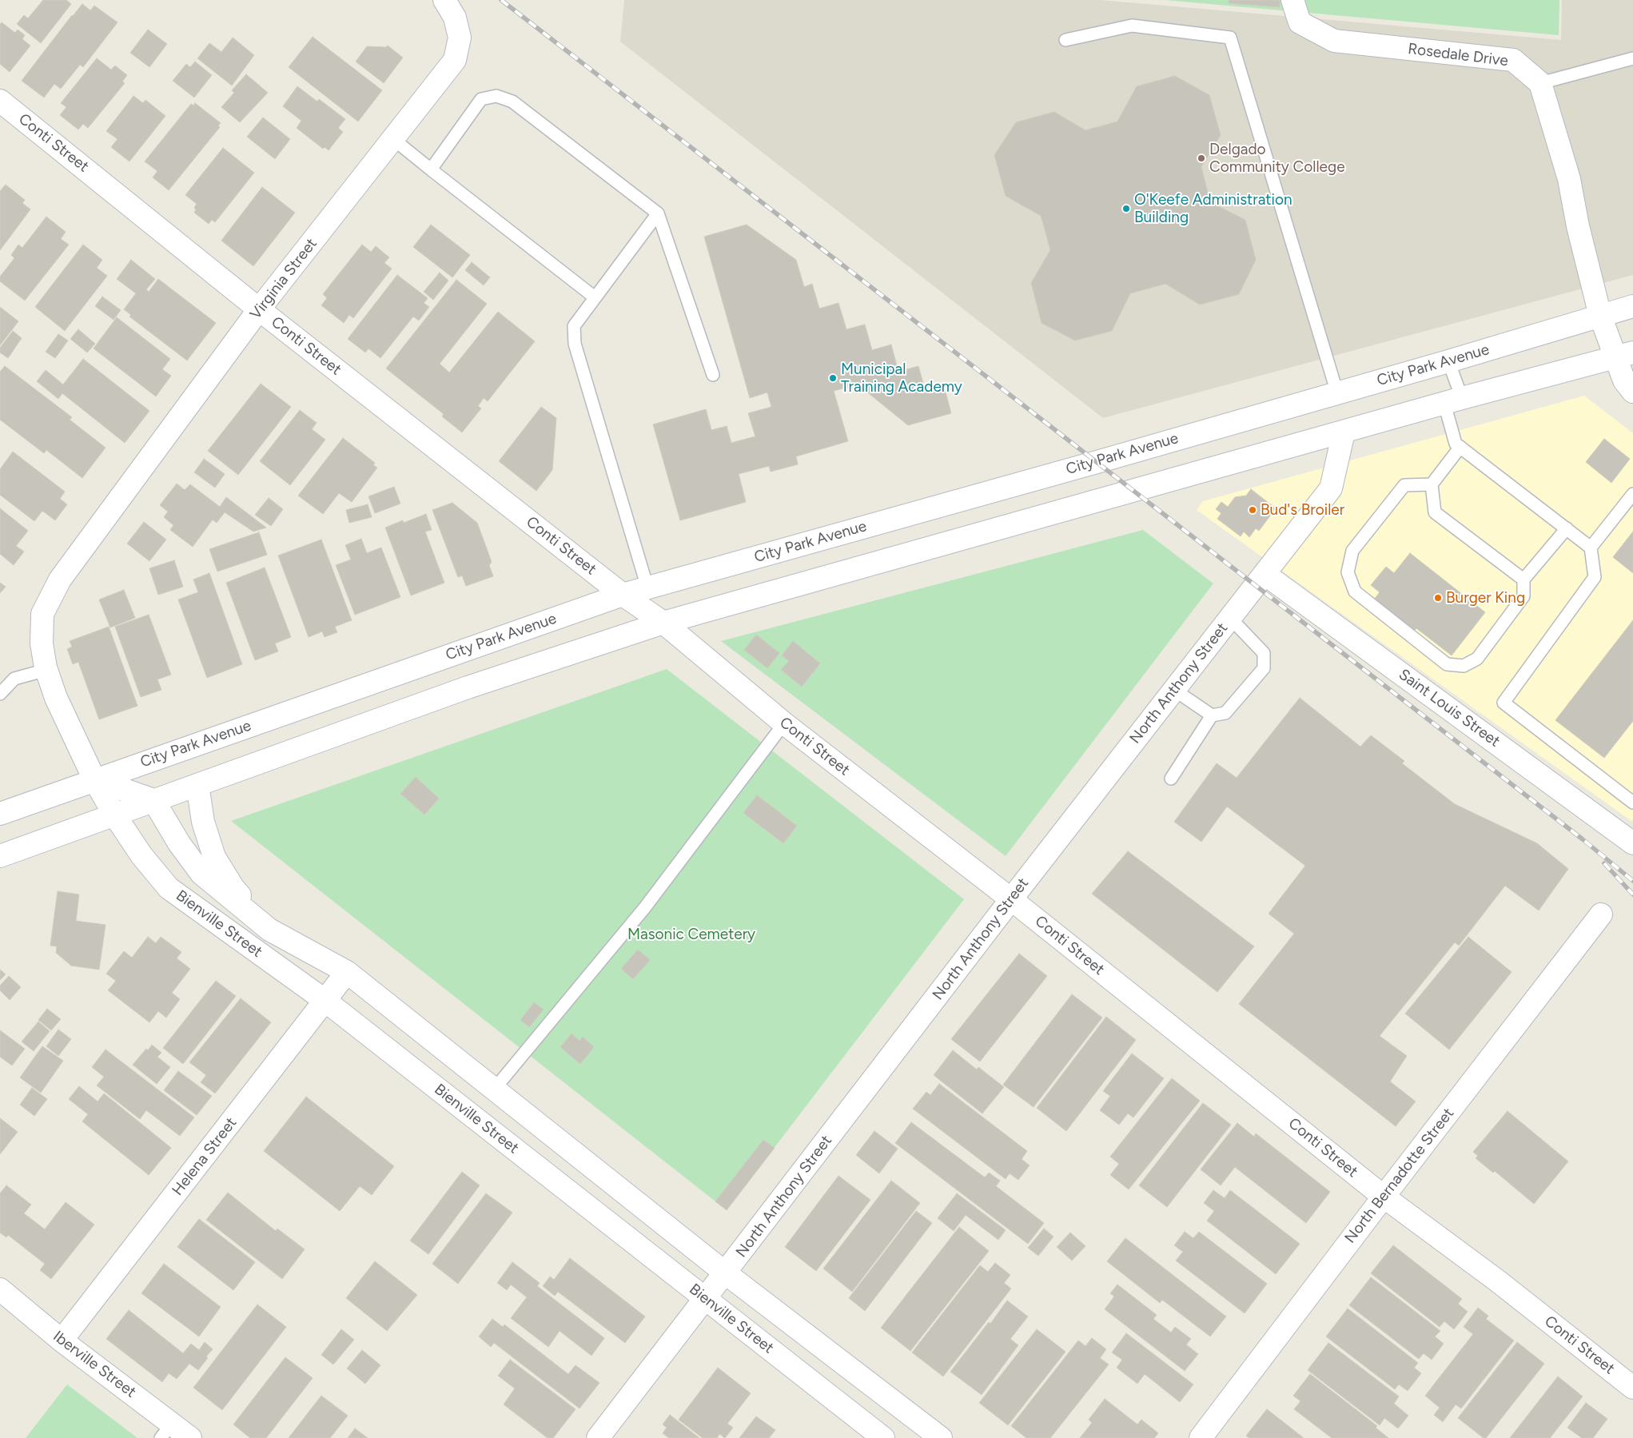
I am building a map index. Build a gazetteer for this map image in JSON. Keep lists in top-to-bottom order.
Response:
{
  "streets": {
    "street": [
      "Rosedale Drive",
      "Conti Street",
      "Virginia Street",
      "City Park Avenue",
      "North Anthony Street",
      "Saint Louis Street",
      "Bienville Street",
      "Helena Street",
      "North Bernadotte Street",
      "Iberville Street"
    ]
  },
  "crossings": [
    ["Conti Street", "Virginia Street"],
    ["Conti Street", "City Park Avenue"],
    ["Conti Street", "North Anthony Street"],
    ["Conti Street", "North Bernadotte Street"],
    ["Virginia Street", "Bienville Street"],
    ["City Park Avenue", "Bienville Street"],
    ["North Anthony Street", "Saint Louis Street"],
    ["North Anthony Street", "Bienville Street"],
    ["Bienville Street", "Helena Street"],
    ["Helena Street", "Iberville Street"]
  ],
  "parks": ["Masonic Cemetery"],
  "places": [
    "Delgado Community College",
    "O'Keefe Administration Building",
    "Municipal Training Academy",
    "Bud's Broiler",
    "Burger King"
  ]
}
